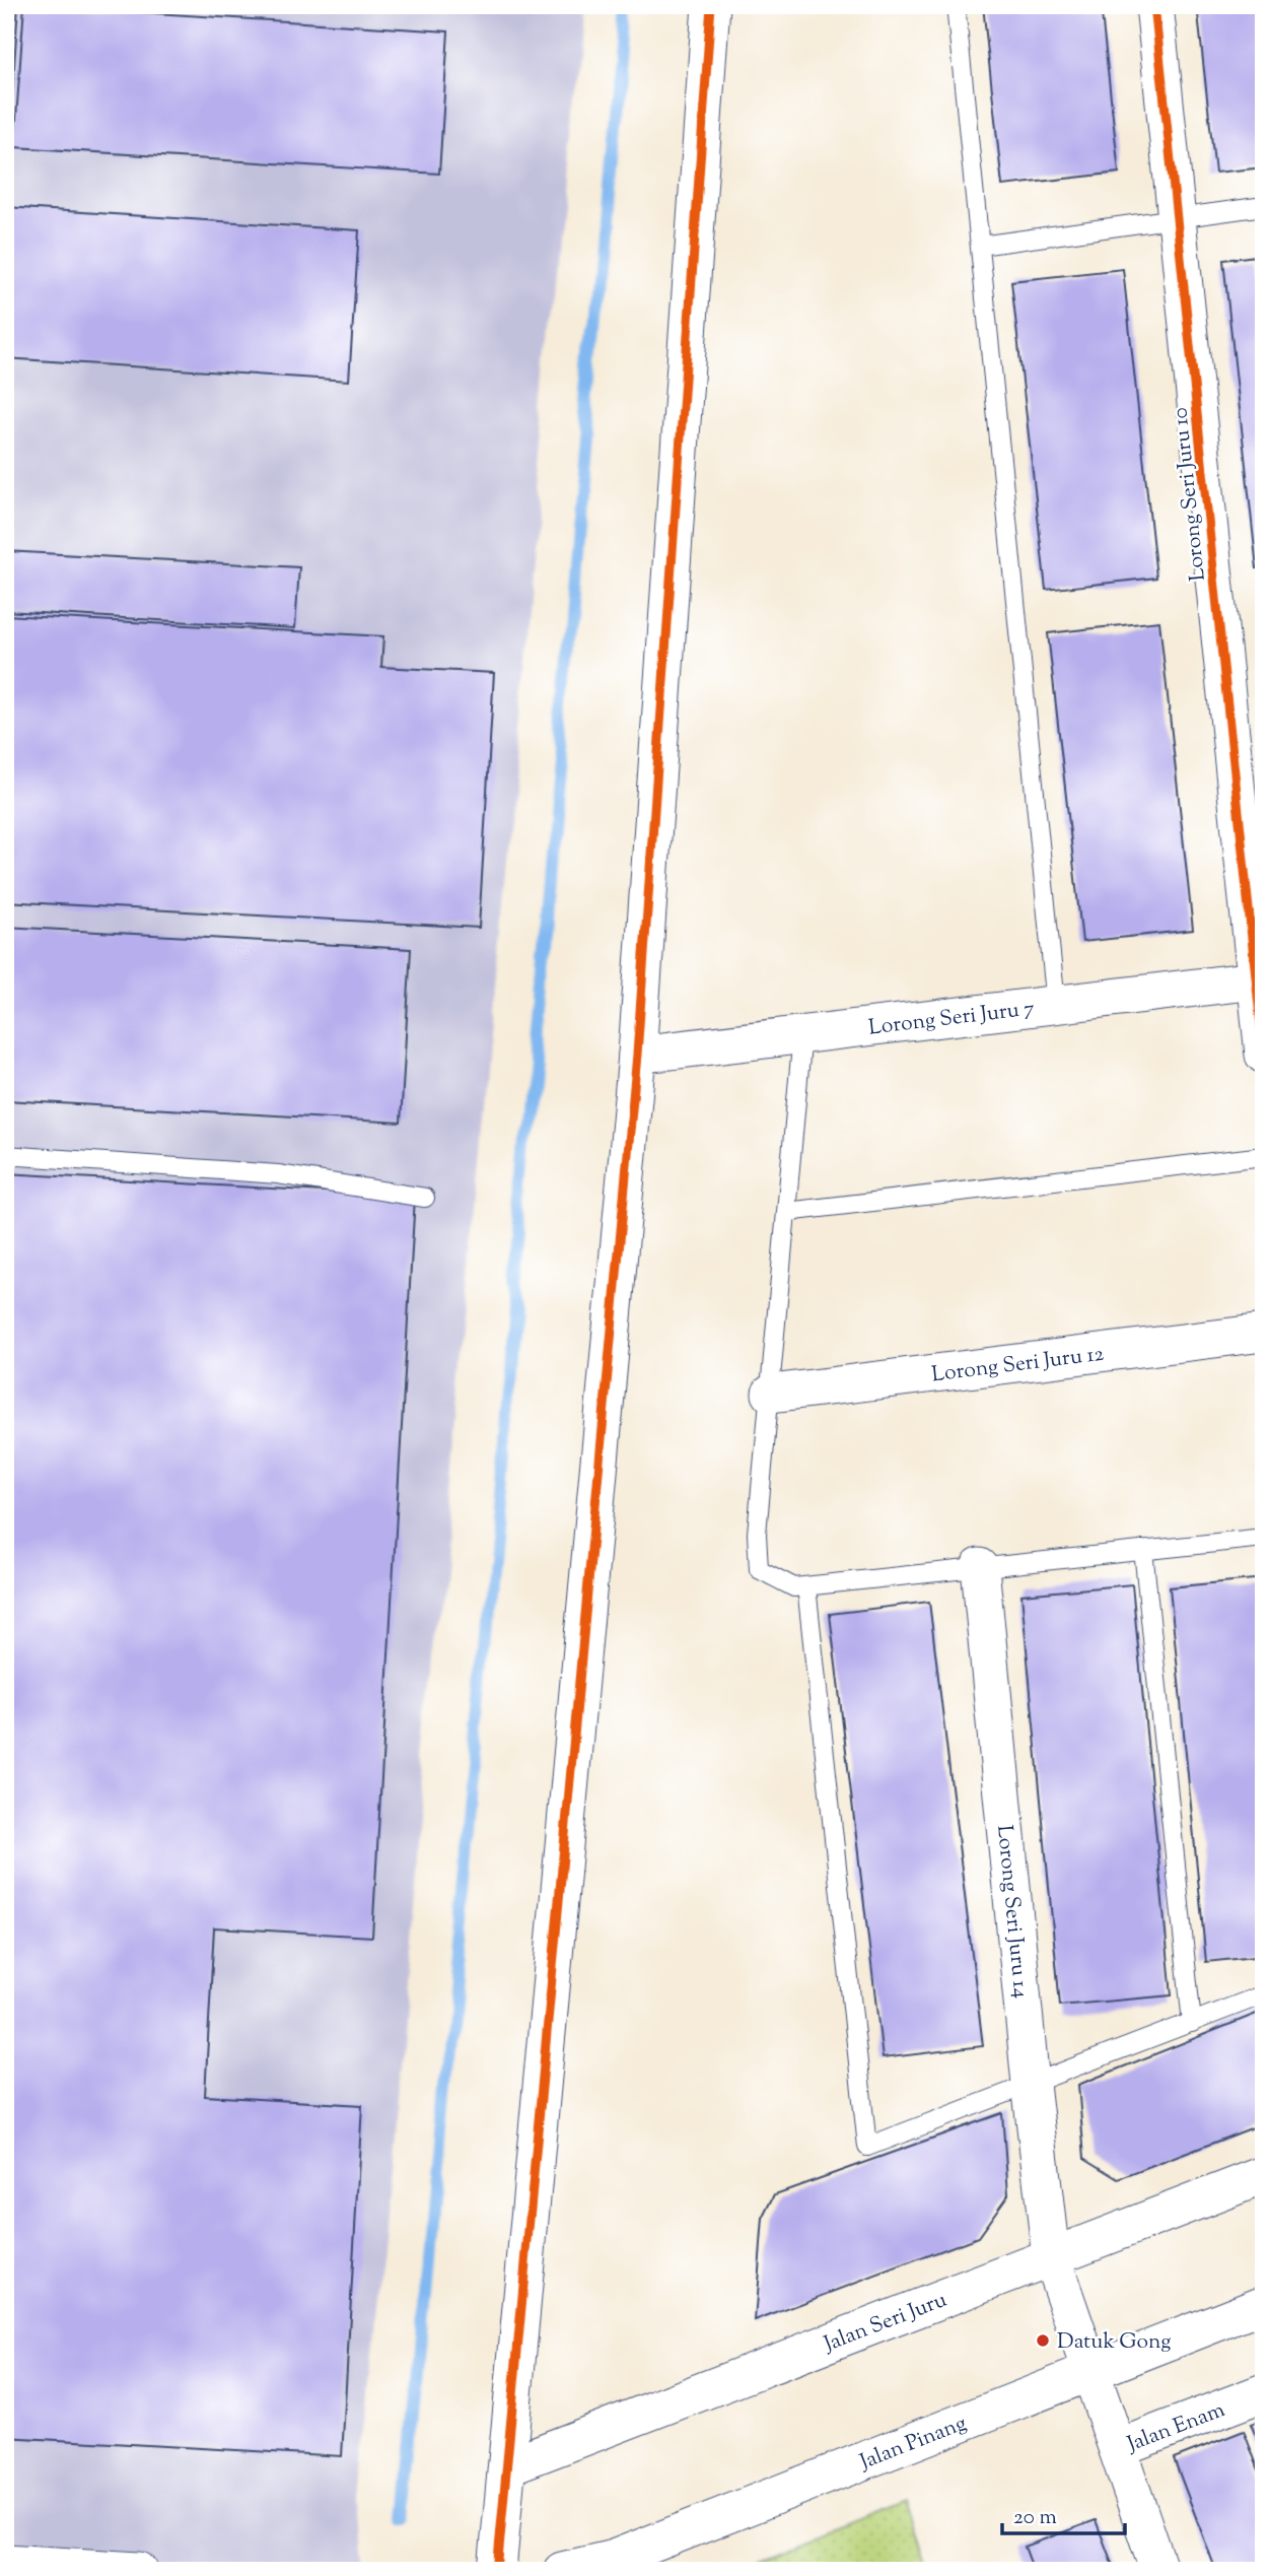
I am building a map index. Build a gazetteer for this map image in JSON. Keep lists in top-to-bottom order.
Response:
{
  "streets": {
    "street": [
      "Lorong Seri Juru 10",
      "Lorong Seri Juru 7",
      "Lorong Seri Juru 12",
      "Lorong Seri Juru 14",
      "Jalan Seri Juru",
      "Jalan Enam",
      "Jalan Pinang"
    ]
  },
  "crossings": [
    ["Lorong Seri Juru 10", "Lorong Seri Juru 7"],
    ["Lorong Seri Juru 14", "Jalan Seri Juru"],
    ["Lorong Seri Juru 14", "Jalan Enam"],
    ["Jalan Seri Juru", "Jalan Enam"],
    ["Jalan Enam", "Jalan Pinang"]
  ],
  "places": ["Datuk Gong"],
  "scale_bar": "20 m"
}
